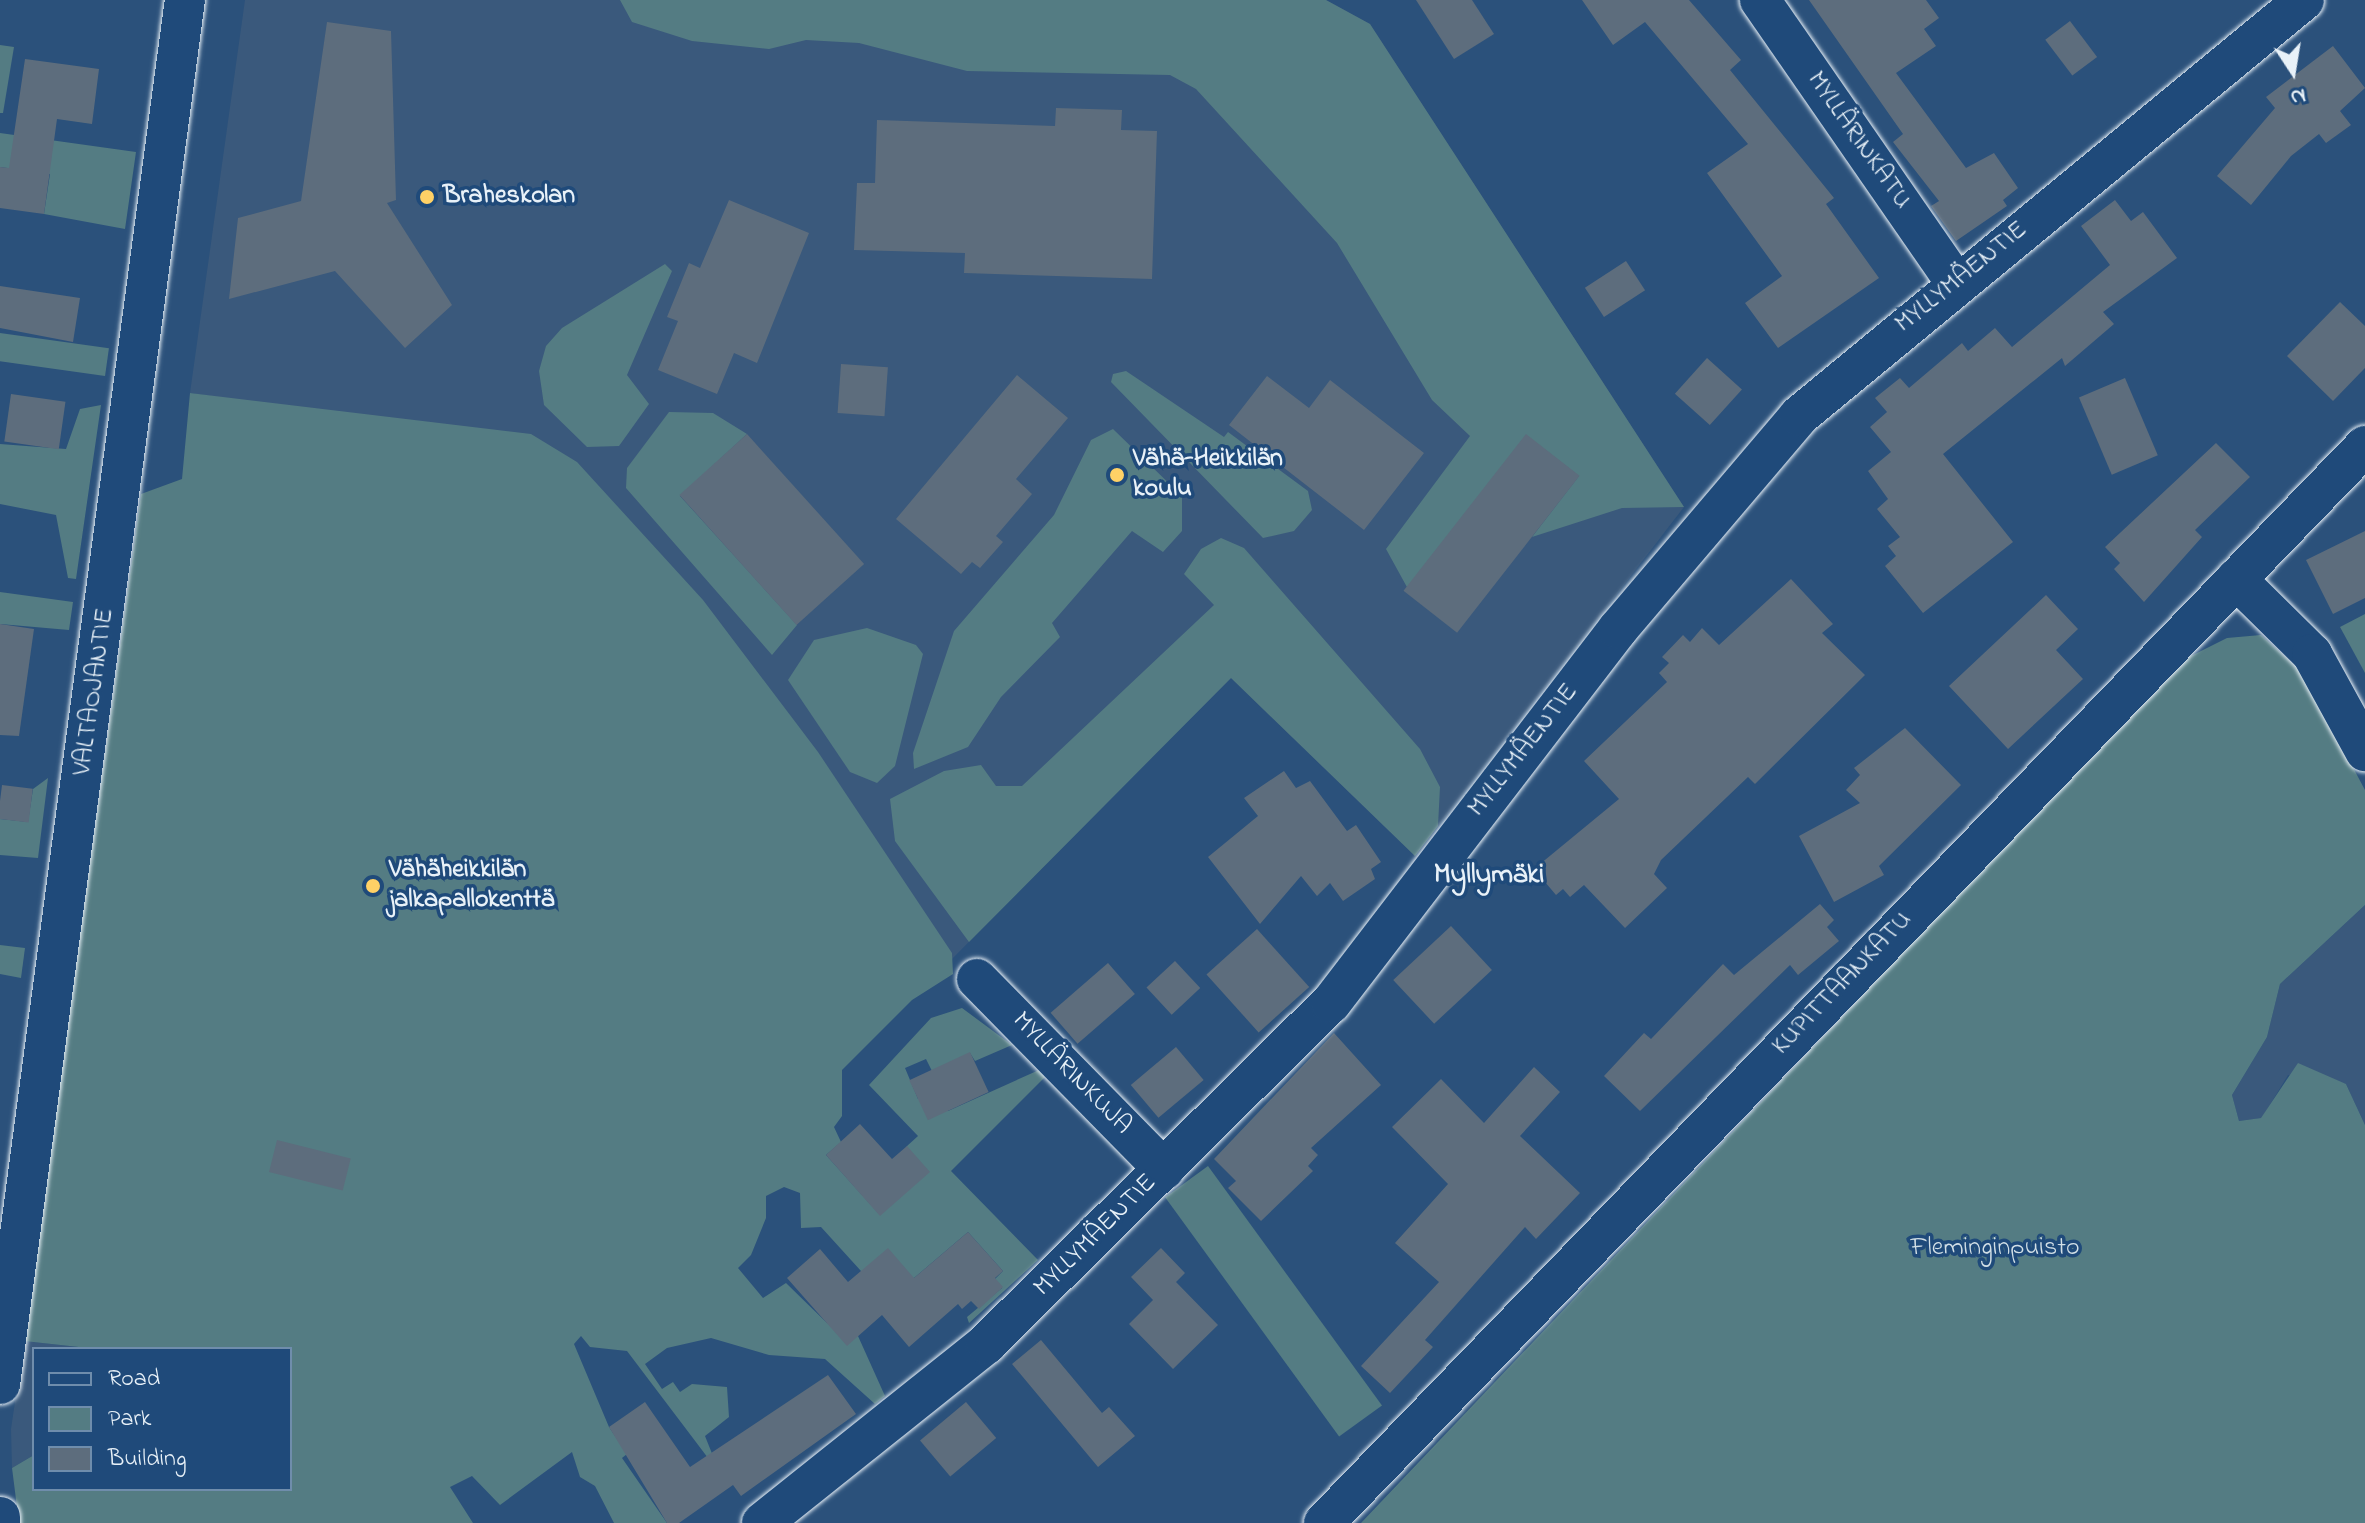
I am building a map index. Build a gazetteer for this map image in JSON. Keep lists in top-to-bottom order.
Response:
{
  "streets": {
    "street": [
      "MYLLÄRINKATU",
      "MYLLYMÄENTIE",
      "VALTAOJANTIE",
      "KUPITTAANKATU",
      "MYLLÄRINKUJA"
    ]
  },
  "crossings": [
    ["MYLLÄRINKATU", "MYLLYMÄENTIE"],
    ["MYLLYMÄENTIE", "MYLLÄRINKUJA"]
  ],
  "districts": ["Myllymäki"],
  "parks": ["Fleminginpuisto"],
  "places": ["Braheskolan", "Vähä-Heikkilän koulu", "Vähäheikkilän jalkapallokenttä"],
  "legend": ["Road", "Park", "Building"],
  "north": "bottom"
}
